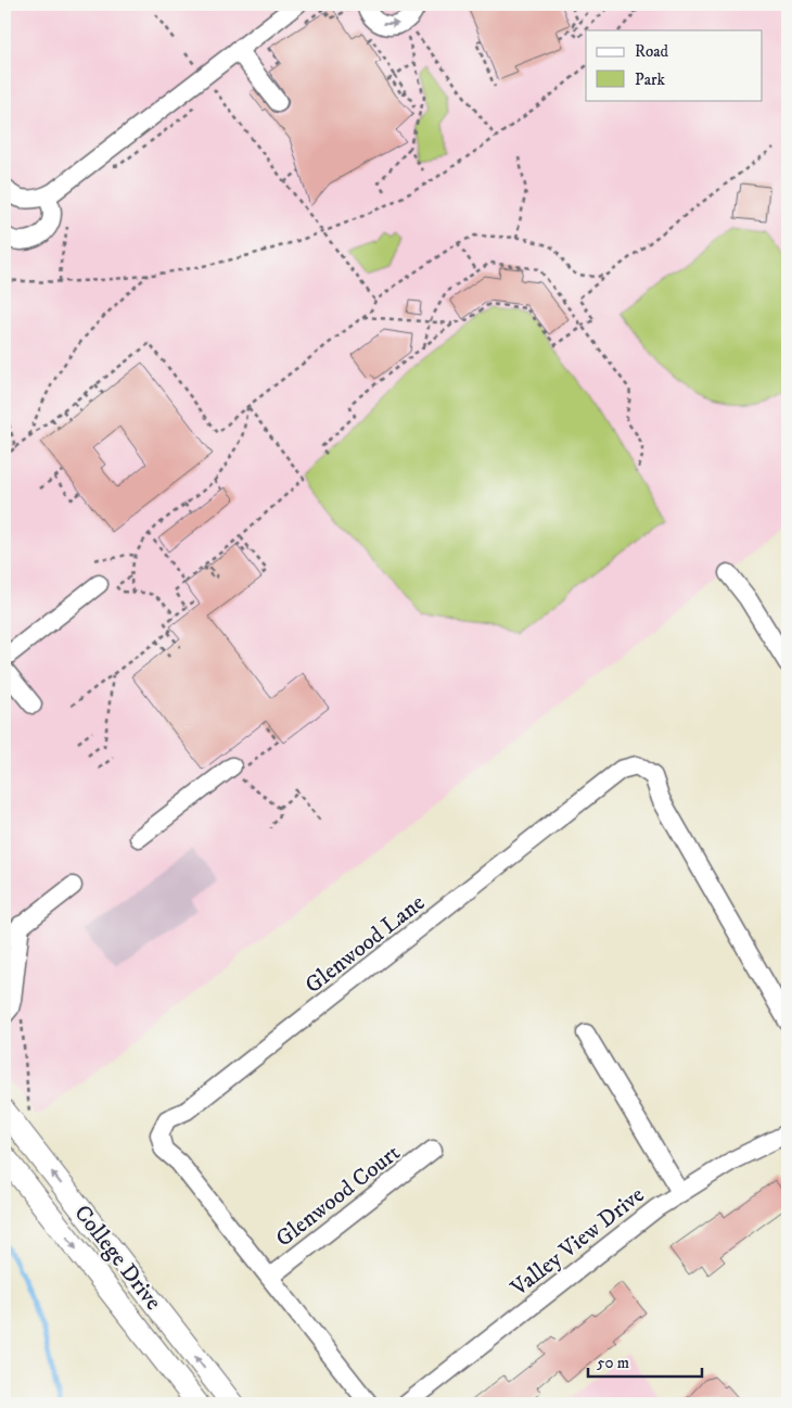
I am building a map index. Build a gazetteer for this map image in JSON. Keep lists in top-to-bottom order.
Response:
{
  "streets": {
    "main road": ["College Drive"],
    "street": ["Glenwood Lane", "Glenwood Court", "Valley View Drive"]
  },
  "crossings": [
    ["Glenwood Lane", "Glenwood Court"]
  ],
  "legend": ["Road", "Park"],
  "scale_bar": "50 m"
}
